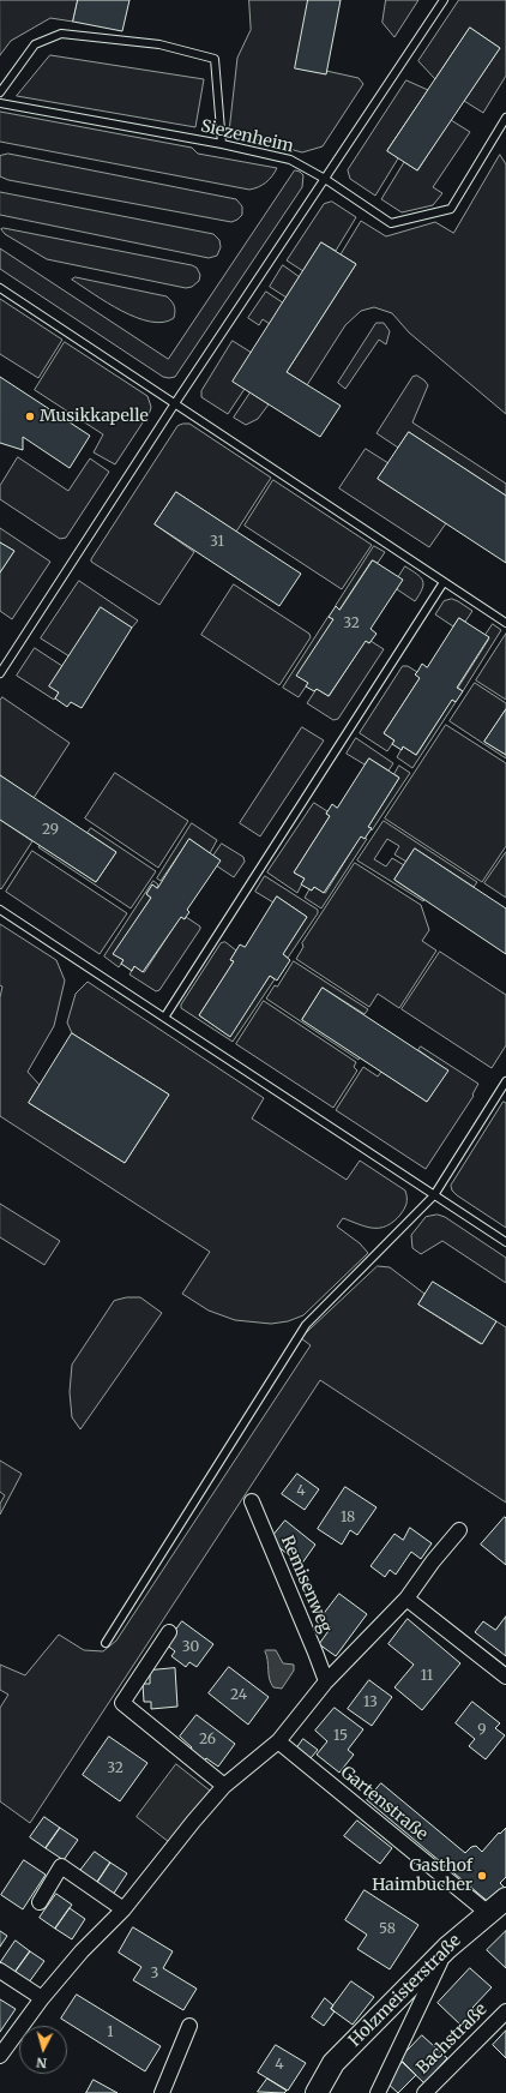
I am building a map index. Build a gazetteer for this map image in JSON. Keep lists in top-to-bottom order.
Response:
{
  "streets": {
    "street": [
      "Remisenweg",
      "Gartenstraße",
      "Holzmeisterstraße",
      "Bachstraße"
    ],
    "lane": ["Siezenheim"]
  },
  "crossings": [
    ["Gartenstraße", "Holzmeisterstraße"],
    ["Holzmeisterstraße", "Bachstraße"]
  ],
  "places": ["Musikkapelle", "Gasthof Haimbucher"],
  "house_numbers": [
    "31",
    "32",
    "29",
    "4",
    "18",
    "30",
    "11",
    "24",
    "13",
    "9",
    "15",
    "26",
    "32",
    "58",
    "3",
    "1",
    "4"
  ],
  "north": "bottom"
}
